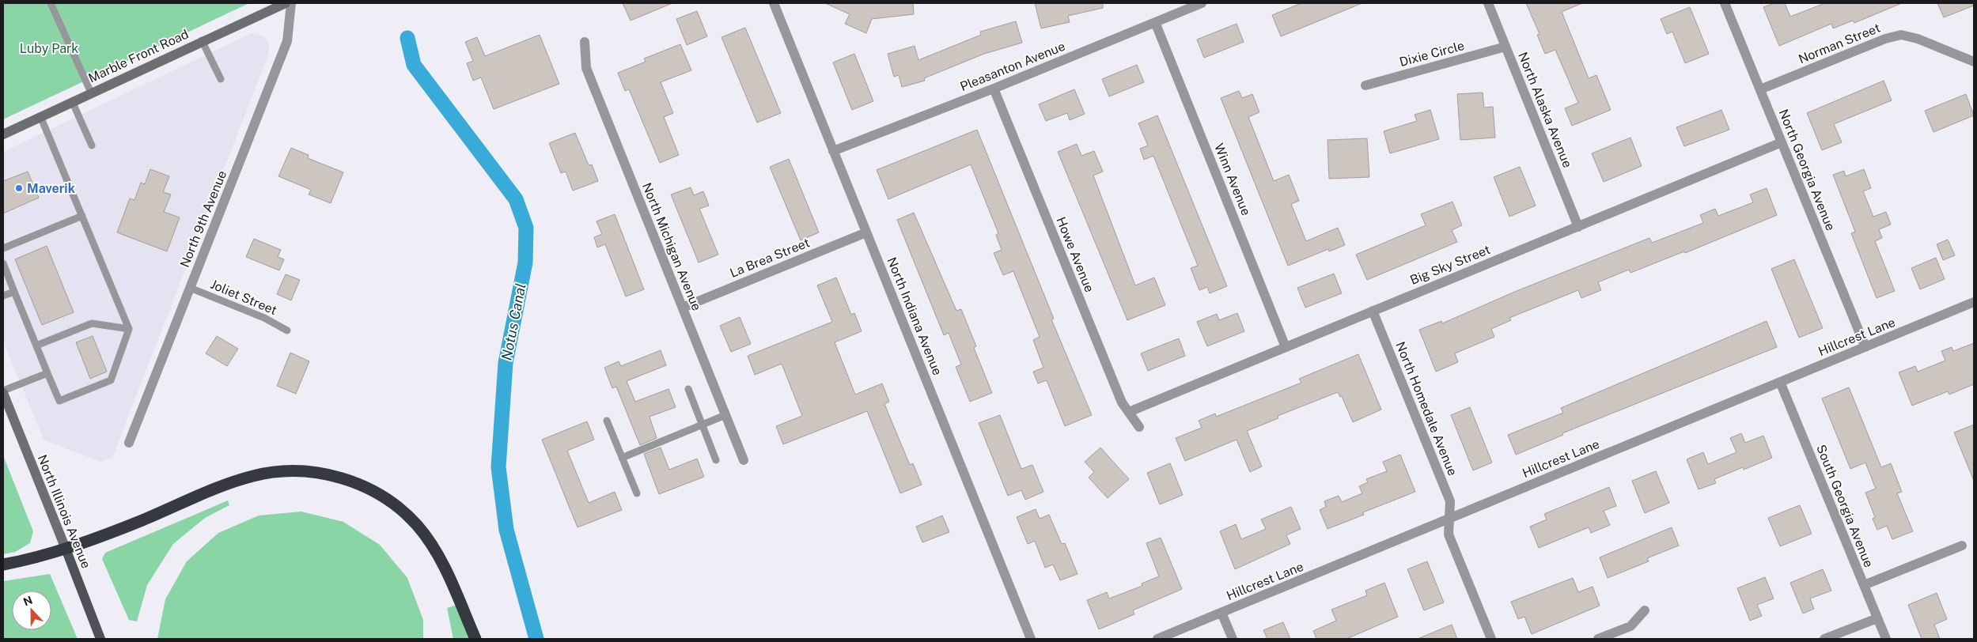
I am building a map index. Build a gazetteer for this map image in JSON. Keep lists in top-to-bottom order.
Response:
{
  "streets": {
    "main road": ["North Illinois Avenue"],
    "street": [
      "Norman Street",
      "Dixie Circle",
      "Marble Front Road",
      "Pleasanton Avenue",
      "North Alaska Avenue",
      "North Georgia Avenue",
      "Winn Avenue",
      "North 9th Avenue",
      "North Michigan Avenue",
      "Howe Avenue",
      "La Brea Street",
      "Big Sky Street",
      "North Indiana Avenue",
      "Hillcrest Lane",
      "North Homedale Avenue",
      "South Georgia Avenue"
    ],
    "lane": ["Joliet Street"]
  },
  "crossings": [
    ["Norman Street", "North Georgia Avenue"],
    ["Dixie Circle", "North Alaska Avenue"],
    ["Pleasanton Avenue", "Winn Avenue"],
    ["Pleasanton Avenue", "Howe Avenue"],
    ["Pleasanton Avenue", "North Indiana Avenue"],
    ["North Alaska Avenue", "Big Sky Street"],
    ["North Georgia Avenue", "Big Sky Street"],
    ["North Georgia Avenue", "Hillcrest Lane"],
    ["Winn Avenue", "Big Sky Street"],
    ["North 9th Avenue", "Joliet Street"],
    ["North Michigan Avenue", "La Brea Street"],
    ["Howe Avenue", "Big Sky Street"],
    ["La Brea Street", "North Indiana Avenue"],
    ["Big Sky Street", "North Homedale Avenue"],
    ["Hillcrest Lane", "North Homedale Avenue"],
    ["Hillcrest Lane", "South Georgia Avenue"]
  ],
  "water": ["Notus Canal"],
  "parks": ["Luby Park"],
  "places": ["Maverik"],
  "north": "top"
}
